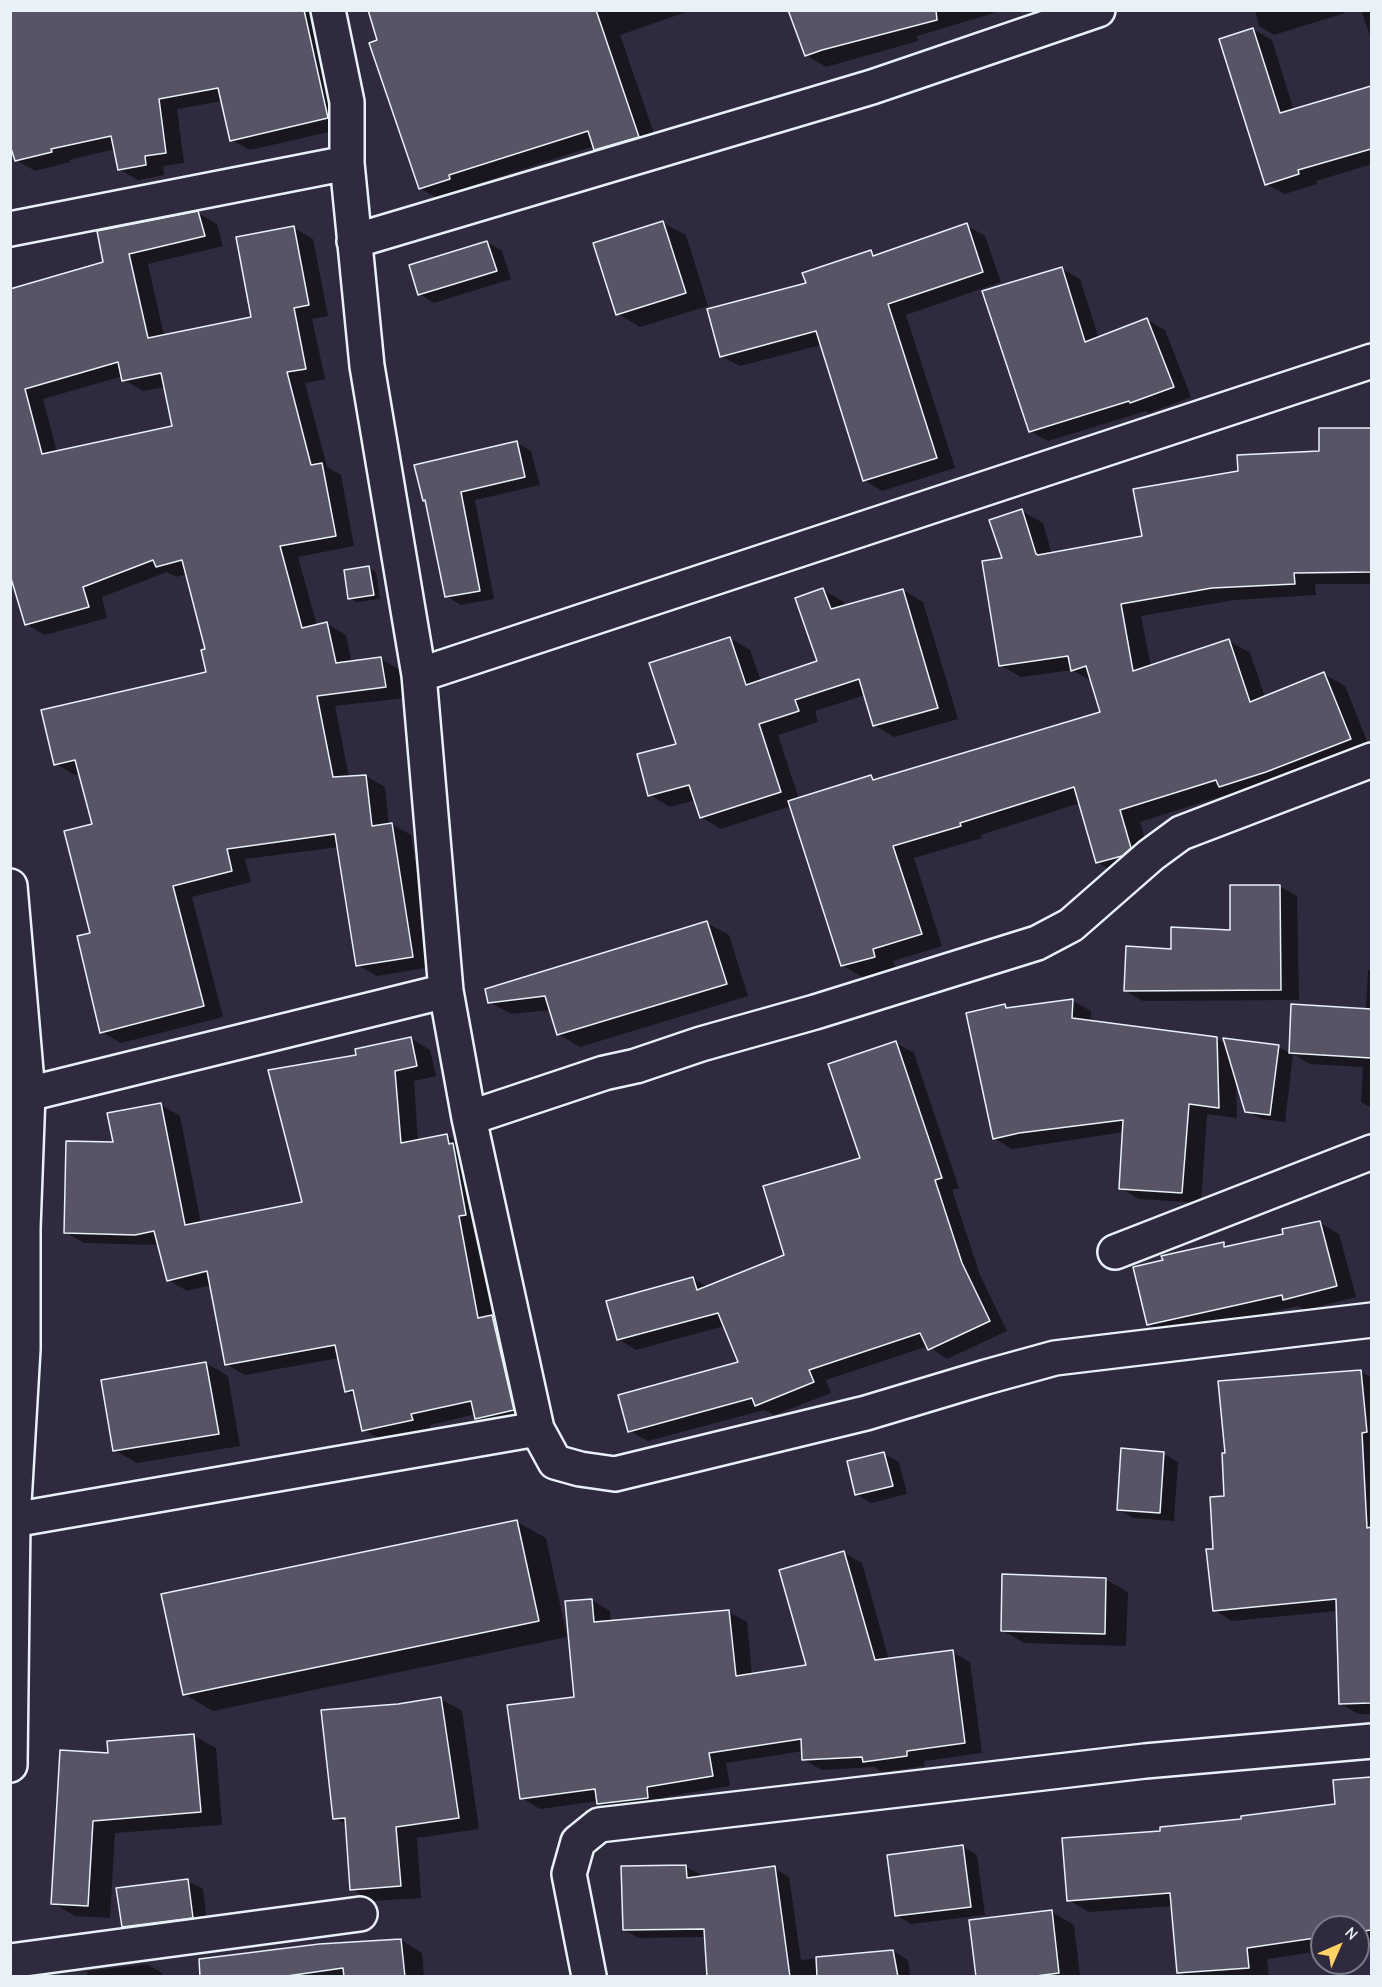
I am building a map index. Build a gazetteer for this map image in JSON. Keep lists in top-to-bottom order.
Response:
{
  "north": "top right"
}
